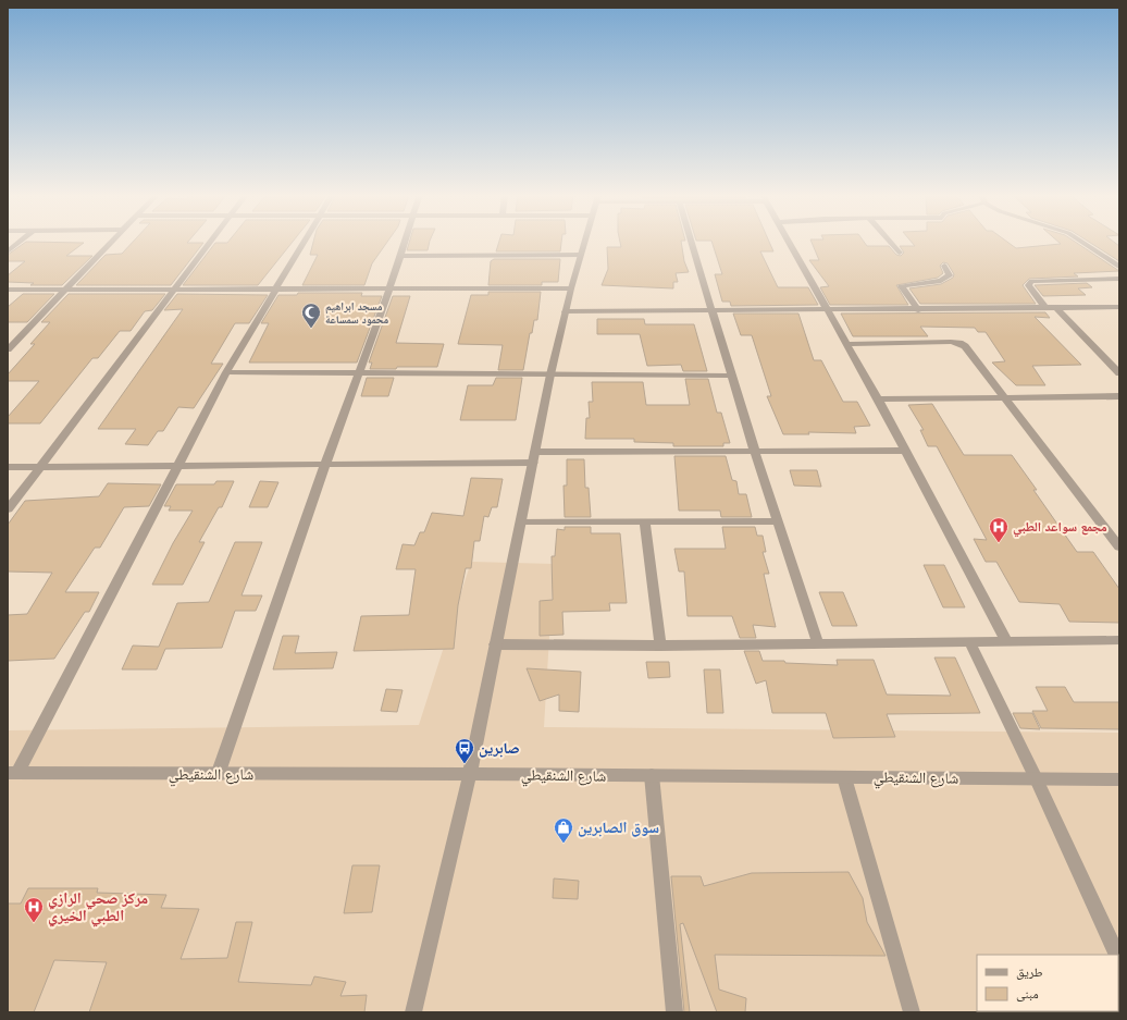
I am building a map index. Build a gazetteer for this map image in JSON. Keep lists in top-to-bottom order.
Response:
{
  "streets": {
    "street": ["شارع الشنقيطي"]
  },
  "places": {
    "mosque": ["مسجد ابراهيم محمود سمساعة"],
    "hospital": ["مجمع سواعد الطبي", "مركز صحي الرازي الطبي الخيري"],
    "bus stop": ["صابرين"],
    "shop": ["سوق الصابرين"]
  },
  "legend": ["طريق", "مبنى"]
}
